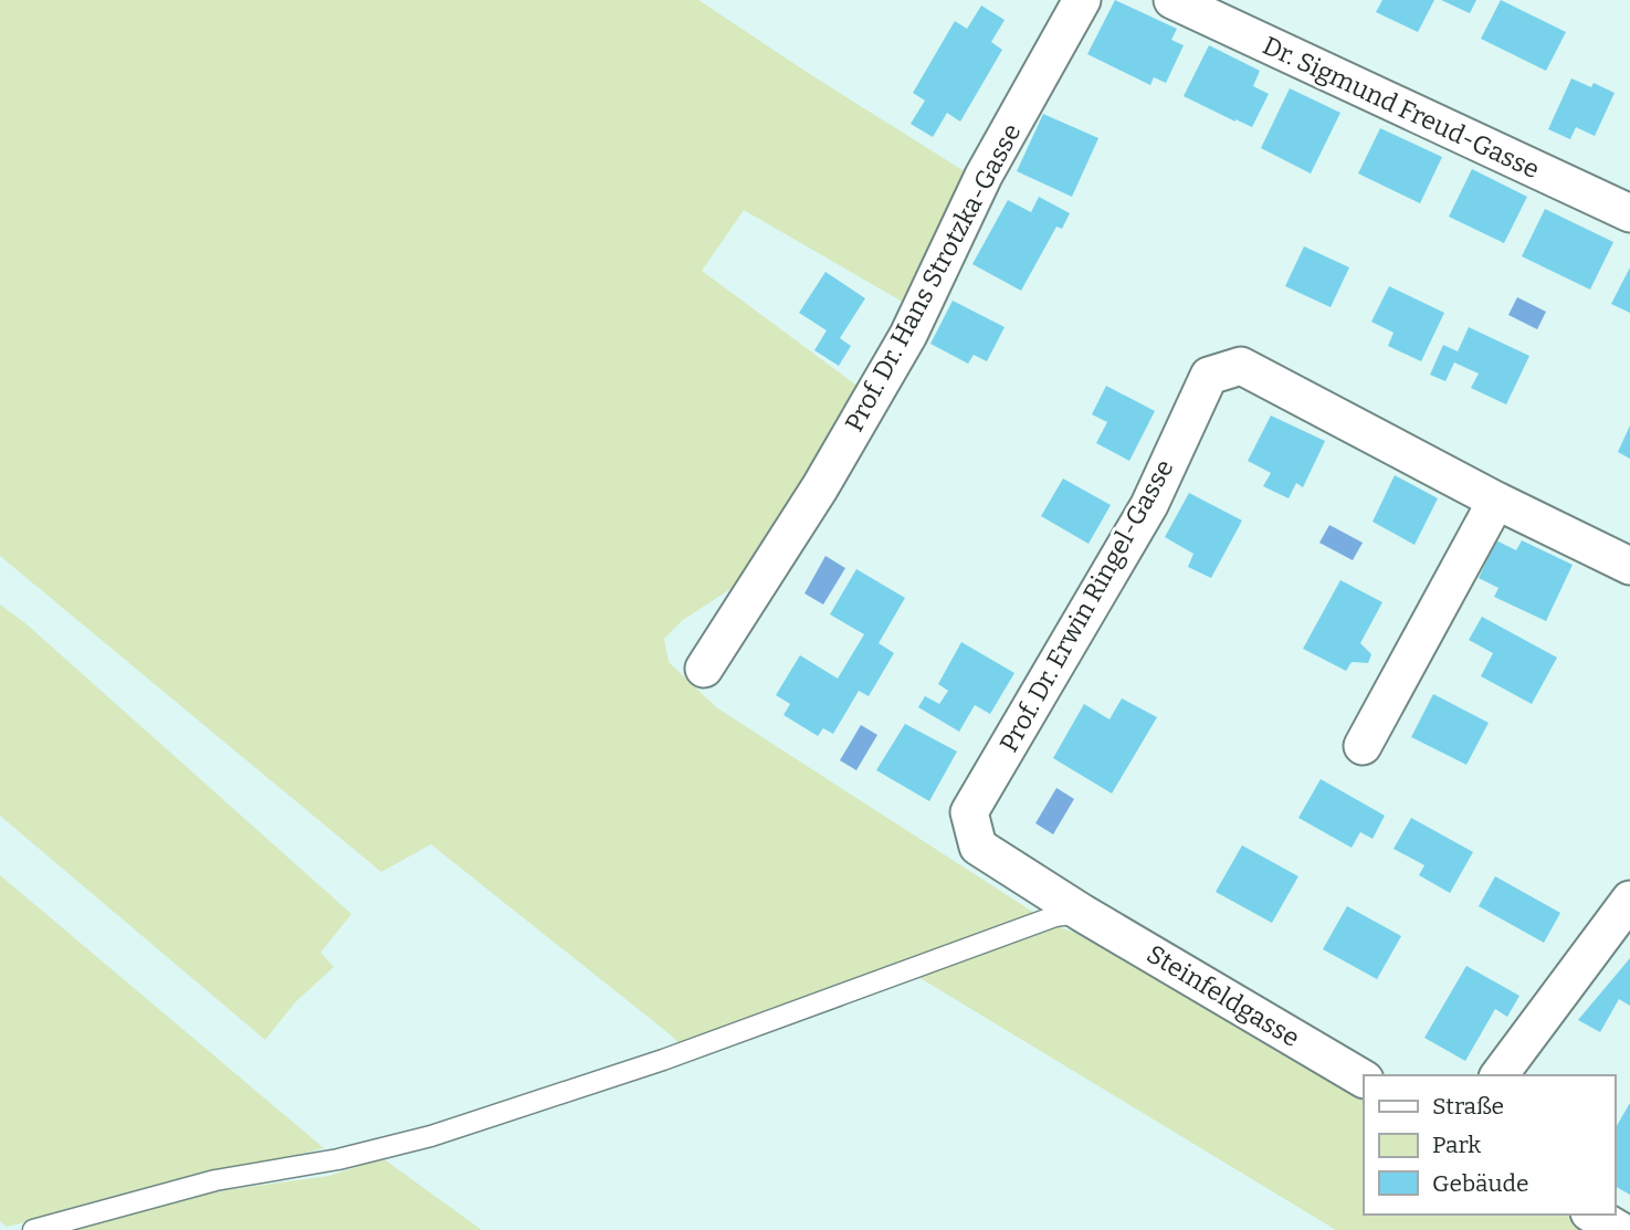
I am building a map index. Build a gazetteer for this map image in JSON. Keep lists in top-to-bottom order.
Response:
{
  "streets": {
    "street": [
      "Dr. Sigmund Freud-Gasse",
      "Prof. Dr. Hans Strotzka-Gasse",
      "Prof. Dr. Erwin Ringel-Gasse",
      "Steinfeldgasse"
    ]
  },
  "crossings": [
    ["Prof. Dr. Erwin Ringel-Gasse", "Steinfeldgasse"]
  ],
  "legend": ["Straße", "Park", "Gebäude"]
}
